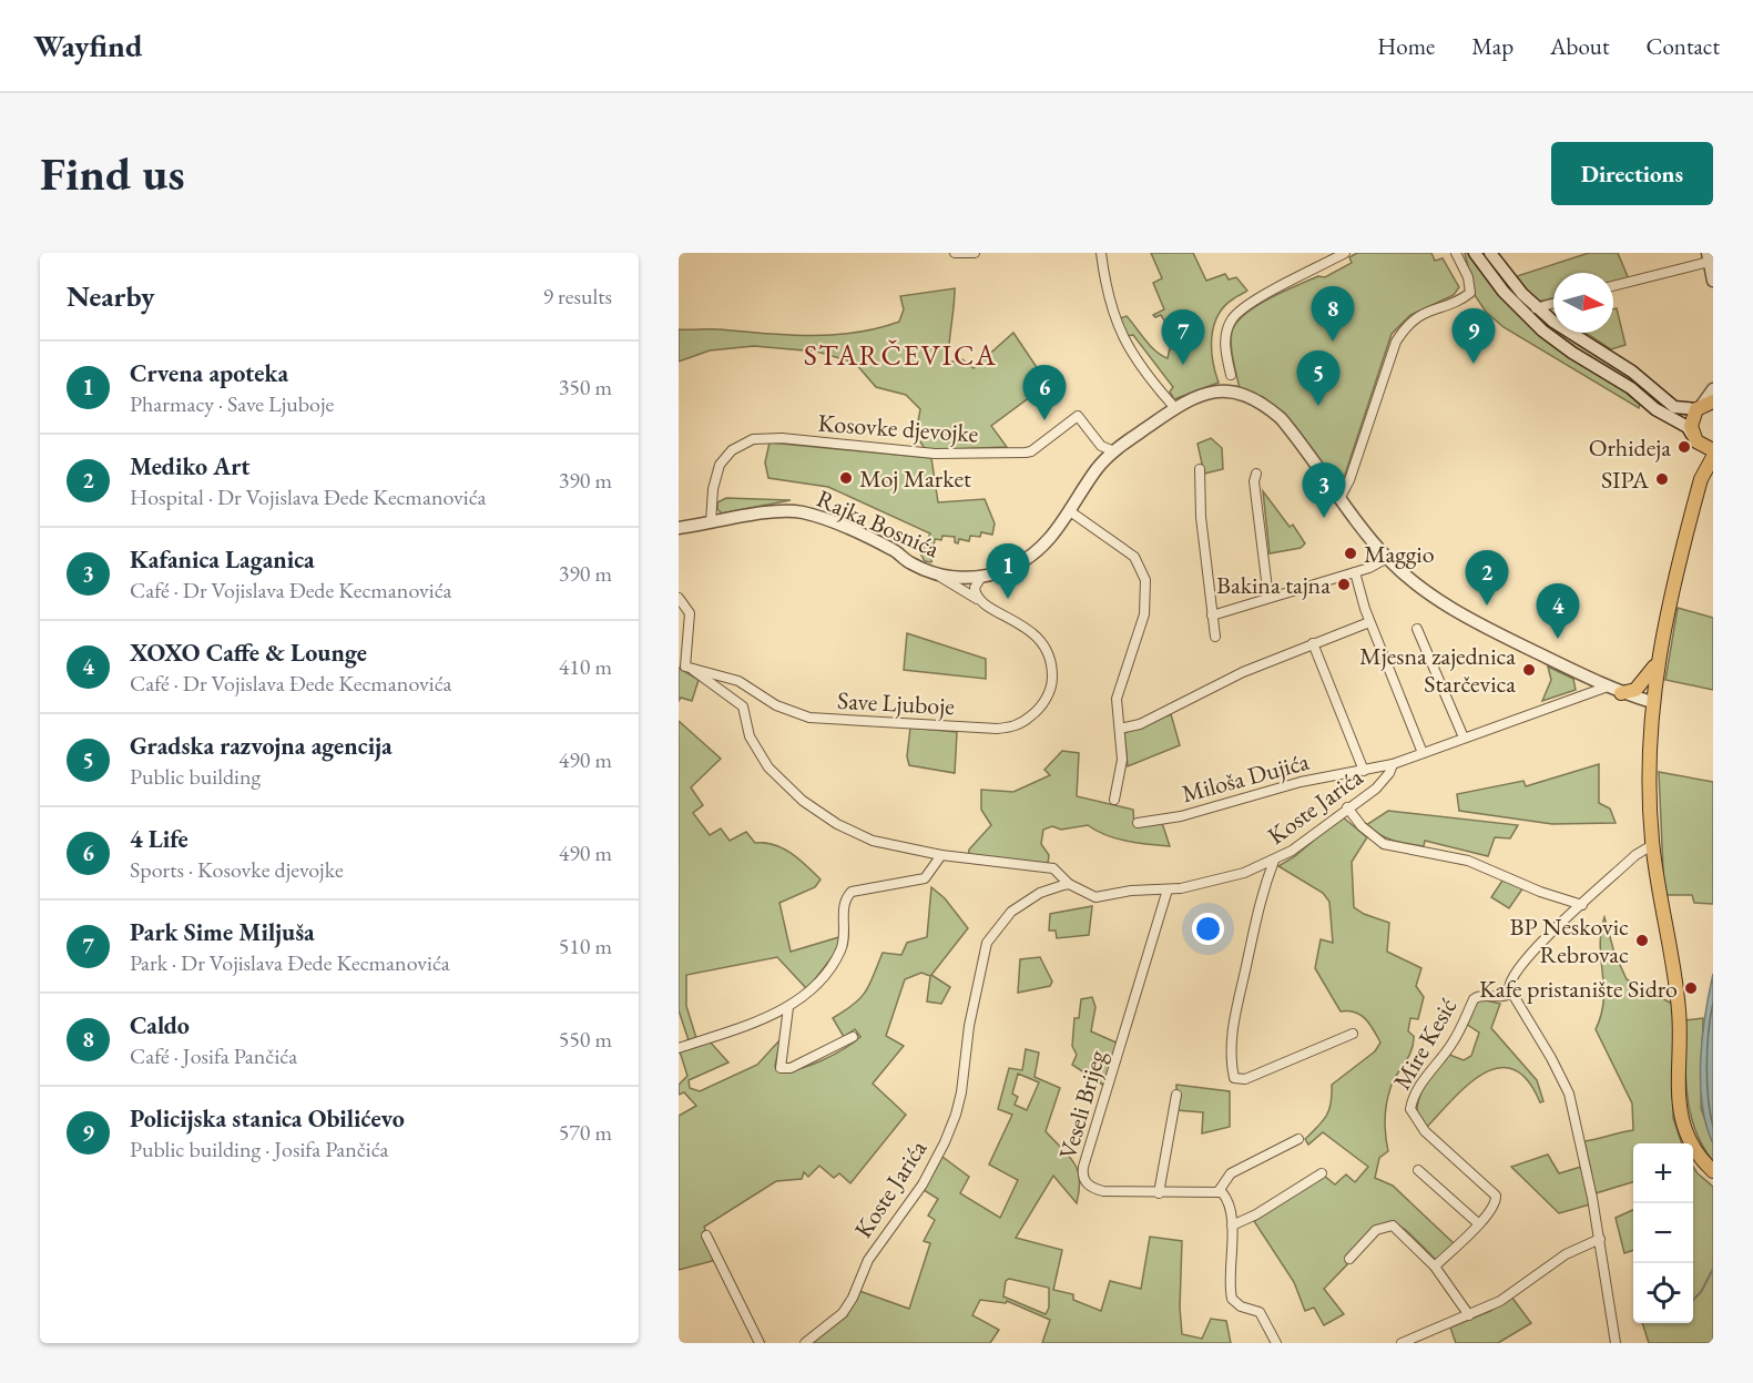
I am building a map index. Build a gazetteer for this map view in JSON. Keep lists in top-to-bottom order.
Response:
{
  "streets": {
    "street": [
      "Kosovke djevojke",
      "Rajka Bosnića",
      "Save Ljuboje",
      "Miloša Dujića",
      "Koste Jarića",
      "Mire Kesić",
      "Veseli Brijeg"
    ]
  },
  "crossings": [
    ["Kosovke djevojke", "Rajka Bosnića"],
    ["Rajka Bosnića", "Save Ljuboje"],
    ["Rajka Bosnića", "Koste Jarića"],
    ["Save Ljuboje", "Koste Jarića"],
    ["Miloša Dujića", "Koste Jarića"],
    ["Koste Jarića", "Veseli Brijeg"]
  ],
  "districts": ["STARČEVICA"],
  "places": [
    "Orhideja",
    "Moj Market",
    "SIPA",
    "Maggio",
    "Bakina tajna",
    "Mjesna zajednica Starčevica",
    "BP Neskovic Rebrovac",
    "Kafe pristanište Sidro"
  ],
  "north": "right",
  "page": {
    "header": "Wayfind",
    "nav": [
      "Home",
      "Map",
      "About",
      "Contact"
    ],
    "buttons": "Directions",
    "title": "Find us",
    "heading": ["Nearby", "9 results"],
    "pins": [
      "8",
      "9",
      "7",
      "5",
      "6",
      "3",
      "1",
      "2",
      "4"
    ],
    "list": [
      {
        "mark": "1",
        "name": "Crvena apoteka",
        "note": "Pharmacy · Save Ljuboje",
        "value": "350 m"
      },
      {
        "mark": "2",
        "name": "Mediko Art",
        "note": "Hospital · Dr Vojislava Đede Kecmanovića",
        "value": "390 m"
      },
      {
        "mark": "3",
        "name": "Kafanica Laganica",
        "note": "Café · Dr Vojislava Đede Kecmanovića",
        "value": "390 m"
      },
      {
        "mark": "4",
        "name": "XOXO Caffe & Lounge",
        "note": "Café · Dr Vojislava Đede Kecmanovića",
        "value": "410 m"
      },
      {
        "mark": "5",
        "name": "Gradska razvojna agencija",
        "note": "Public building",
        "value": "490 m"
      },
      {
        "mark": "6",
        "name": "4 Life",
        "note": "Sports · Kosovke djevojke",
        "value": "490 m"
      },
      {
        "mark": "7",
        "name": "Park Sime Miljuša",
        "note": "Park · Dr Vojislava Đede Kecmanovića",
        "value": "510 m"
      },
      {
        "mark": "8",
        "name": "Caldo",
        "note": "Café · Josifa Pančića",
        "value": "550 m"
      },
      {
        "mark": "9",
        "name": "Policijska stanica Obilićevo",
        "note": "Public building · Josifa Pančića",
        "value": "570 m"
      }
    ],
    "map_buttons": ["+", "−"]
  }
}
